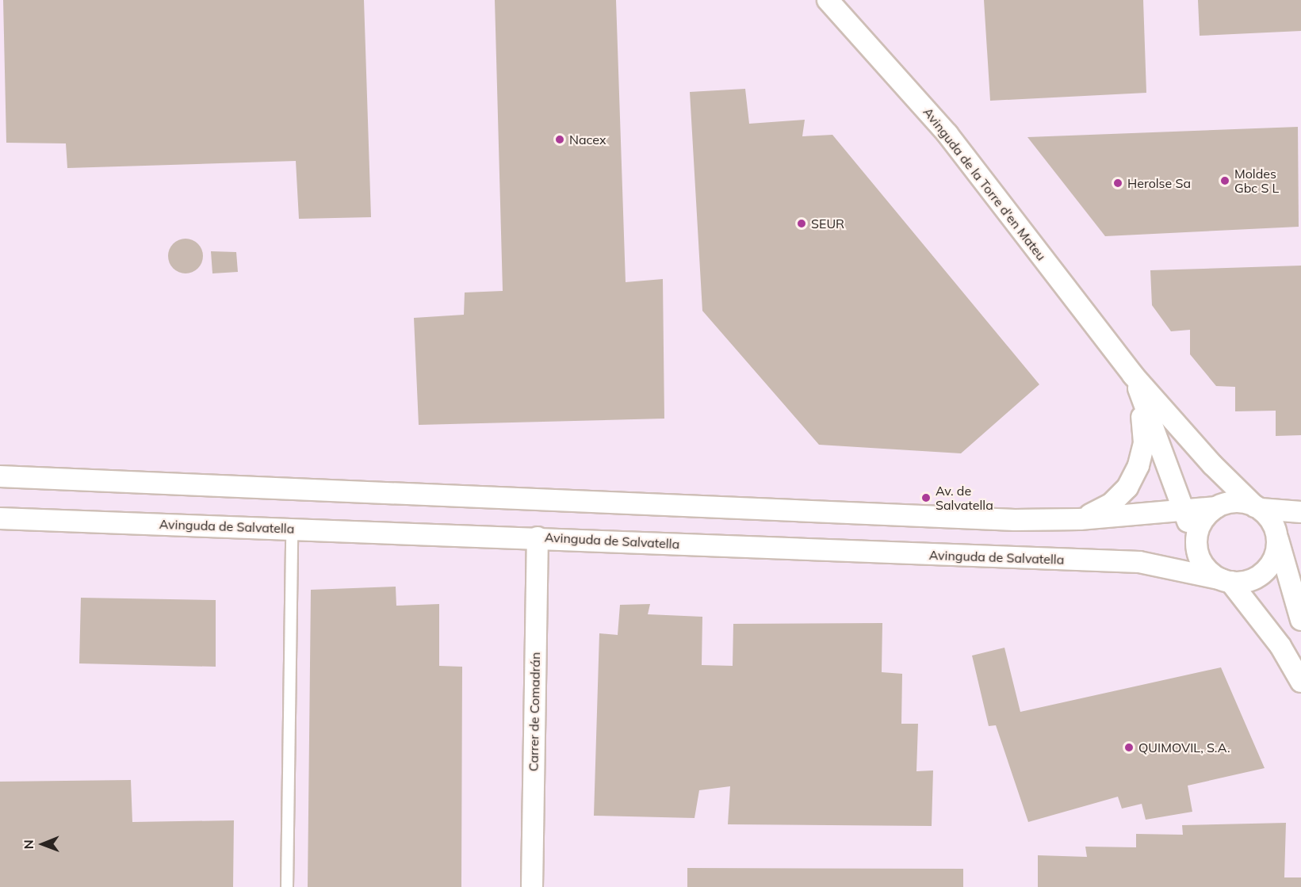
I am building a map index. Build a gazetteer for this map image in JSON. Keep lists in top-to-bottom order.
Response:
{
  "streets": {
    "street": ["Avinguda de la Torre d'en Mateu", "Avinguda de Salvatella", "Carrer de Comadrán"]
  },
  "crossings": [
    ["Avinguda de la Torre d'en Mateu", "Avinguda de Salvatella"],
    ["Avinguda de Salvatella", "Carrer de Comadrán"]
  ],
  "places": [
    "Nacex",
    "Moldes Gbc S L",
    "Herolse Sa",
    "SEUR",
    "Av. de Salvatella",
    "QUIMOVIL, S.A."
  ],
  "north": "left"
}
